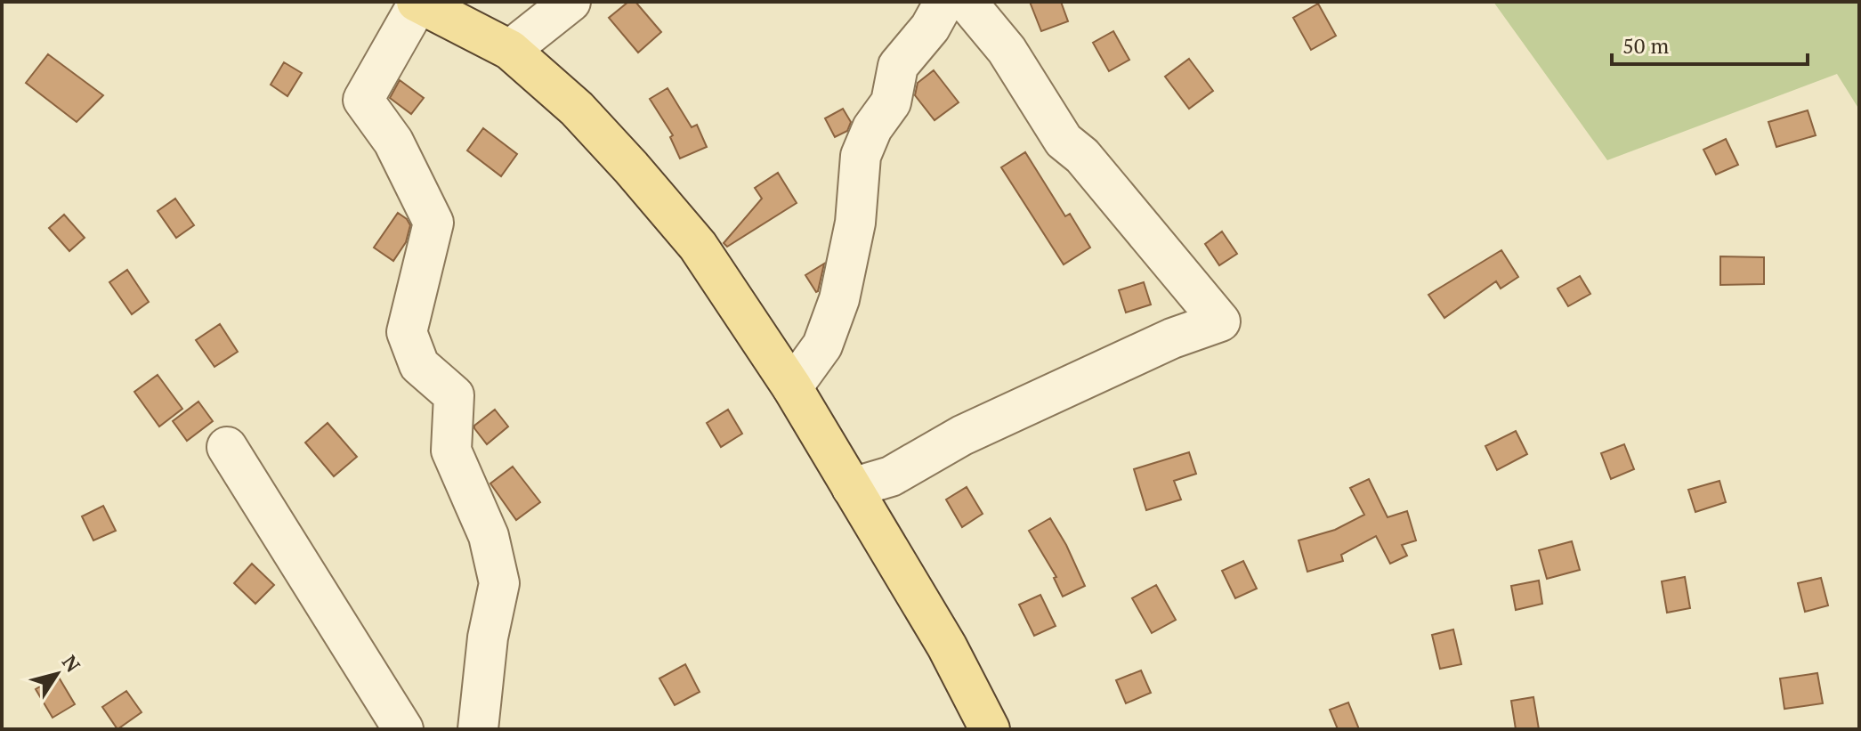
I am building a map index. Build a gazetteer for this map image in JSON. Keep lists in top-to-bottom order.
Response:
{
  "scale_bar": "50 m",
  "north": "top right"
}
